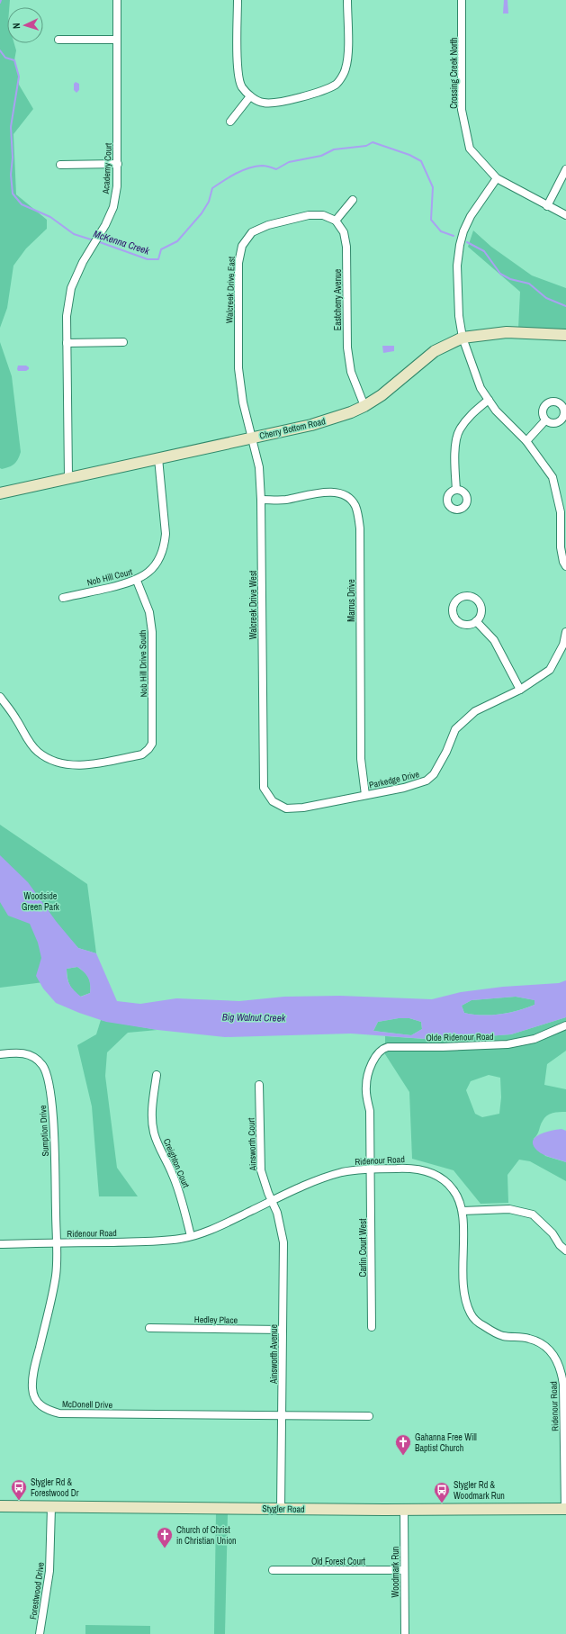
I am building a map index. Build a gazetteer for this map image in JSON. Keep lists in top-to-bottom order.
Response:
{
  "streets": {
    "main road": ["Cherry Bottom Road", "Stygler Road"],
    "street": [
      "Crossing Creek North",
      "Academy Court",
      "Walcreek Drive East",
      "Eastcherry Avenue",
      "Nob Hill Court",
      "Marrus Drive",
      "Walcreek Drive West",
      "Nob Hill Drive South",
      "Parkedge Drive",
      "Olde Ridenour Road",
      "Sumption Drive",
      "Ainsworth Court",
      "Ridenour Road",
      "Creighton Court",
      "Carlin Court West",
      "Hedley Place",
      "Ainsworth Avenue",
      "McDonell Drive",
      "Old Forest Court",
      "Woodmark Run",
      "Forestwood Drive"
    ]
  },
  "crossings": [
    ["Academy Court", "Cherry Bottom Road"],
    ["Walcreek Drive East", "Eastcherry Avenue"],
    ["Walcreek Drive East", "Cherry Bottom Road"],
    ["Walcreek Drive East", "Walcreek Drive West"],
    ["Eastcherry Avenue", "Cherry Bottom Road"],
    ["Cherry Bottom Road", "Nob Hill Court"],
    ["Cherry Bottom Road", "Walcreek Drive West"],
    ["Nob Hill Court", "Nob Hill Drive South"],
    ["Marrus Drive", "Walcreek Drive West"],
    ["Marrus Drive", "Parkedge Drive"],
    ["Walcreek Drive West", "Parkedge Drive"],
    ["Olde Ridenour Road", "Carlin Court West"],
    ["Sumption Drive", "Ridenour Road"],
    ["Sumption Drive", "McDonell Drive"],
    ["Ainsworth Court", "Ridenour Road"],
    ["Ainsworth Court", "Ainsworth Avenue"],
    ["Ridenour Road", "Creighton Court"],
    ["Ridenour Road", "Carlin Court West"],
    ["Ridenour Road", "Ainsworth Avenue"],
    ["Ridenour Road", "McDonell Drive"],
    ["Ridenour Road", "Stygler Road"],
    ["Hedley Place", "Ainsworth Avenue"],
    ["Ainsworth Avenue", "McDonell Drive"],
    ["Ainsworth Avenue", "Stygler Road"],
    ["Stygler Road", "Woodmark Run"],
    ["Stygler Road", "Forestwood Drive"],
    ["Old Forest Court", "Woodmark Run"]
  ],
  "water": ["McKenna Creek", "Big Walnut Creek"],
  "parks": ["Woodside Green Park"],
  "places": {
    "church": ["Gahanna Free Will Baptist Church", "Church of Christ in Christian Union"],
    "bus stop": ["Stygler Rd & Forestwood Dr", "Stygler Rd & Woodmark Run"]
  },
  "north": "left"
}
